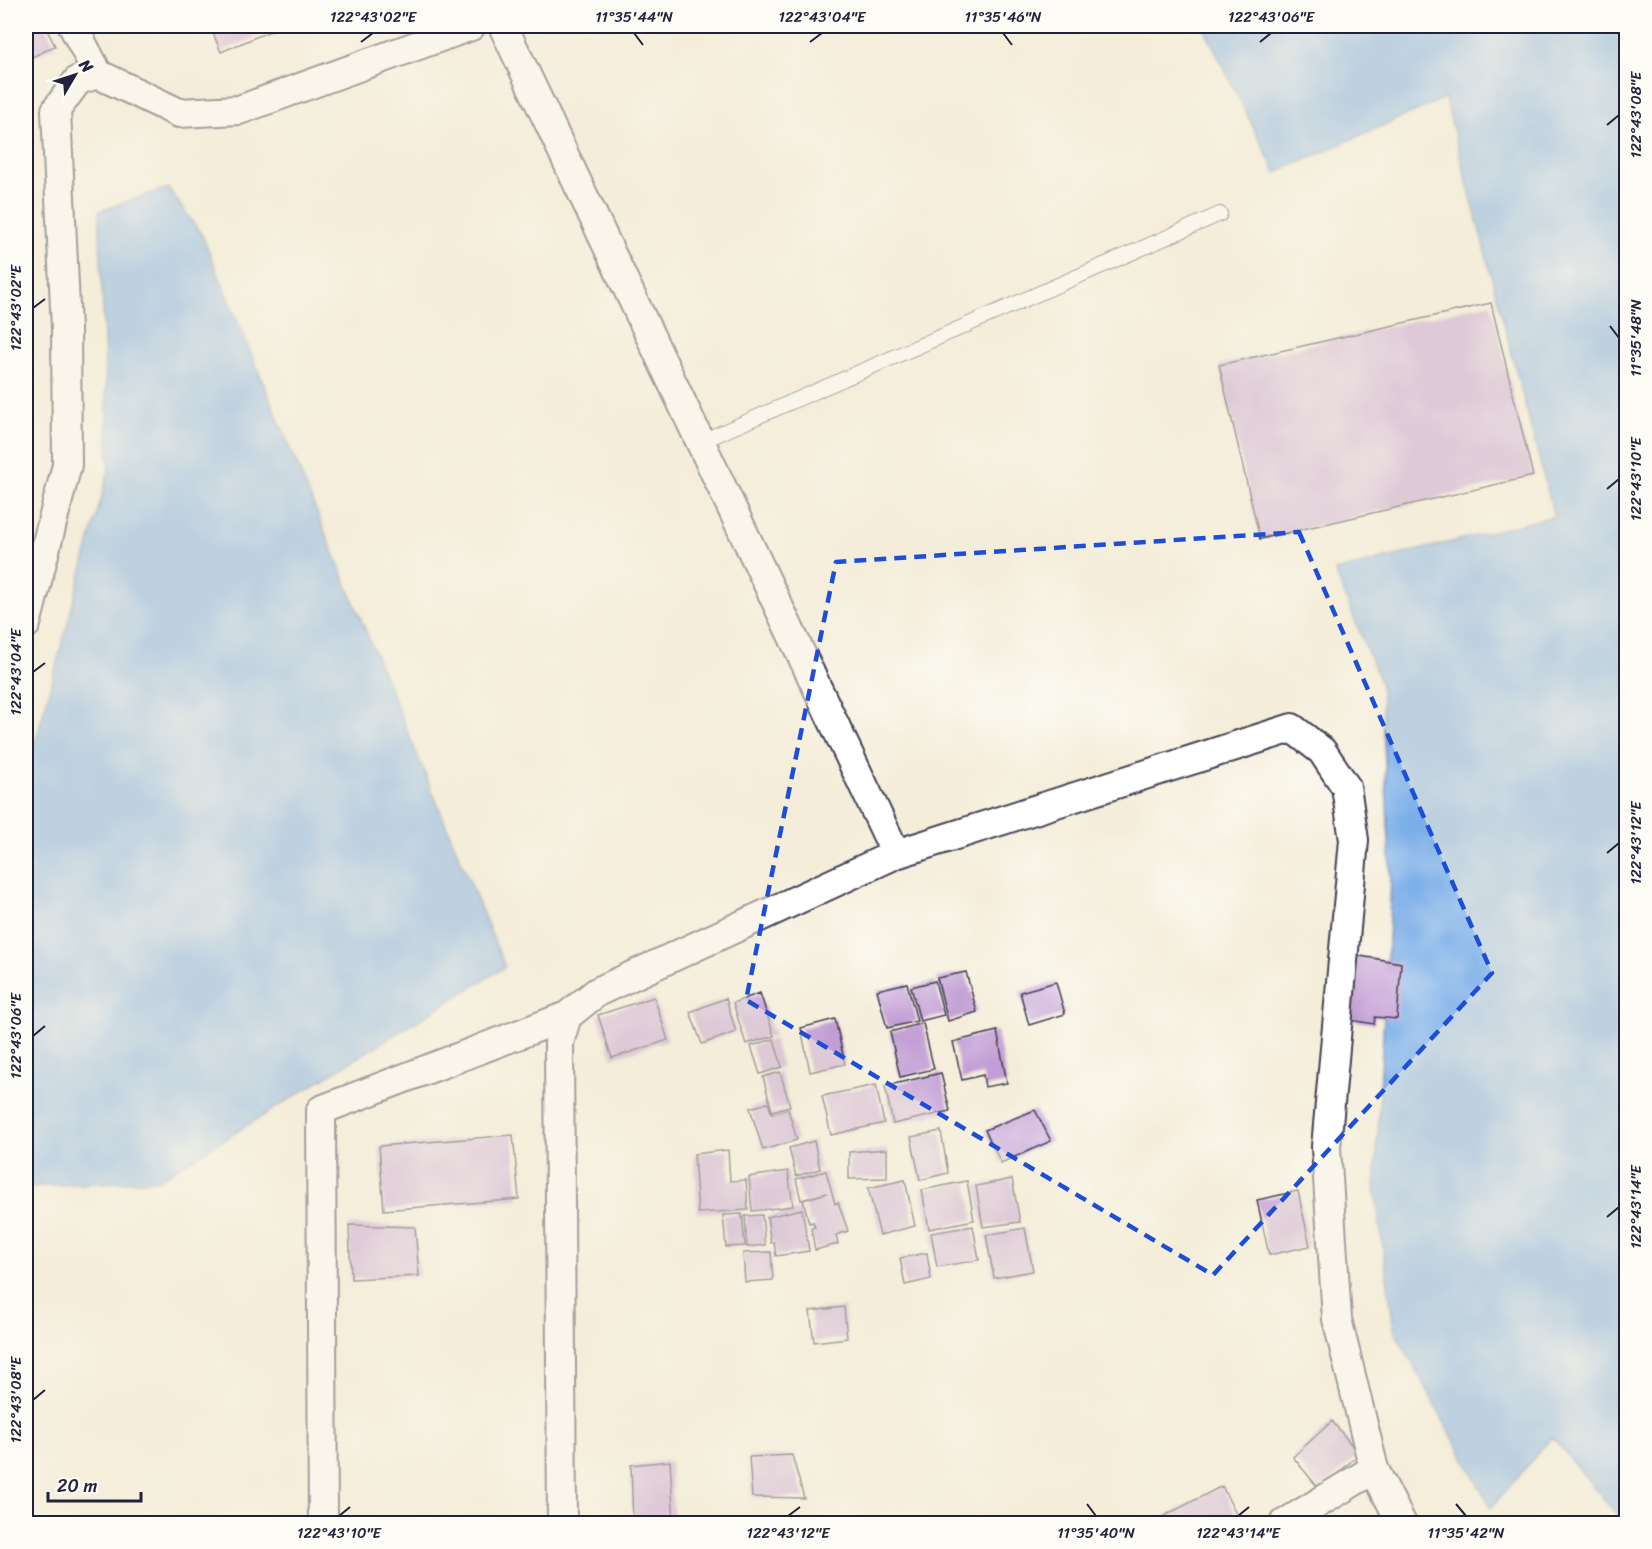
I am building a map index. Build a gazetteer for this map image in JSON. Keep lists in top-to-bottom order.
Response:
{
  "scale_bar": "20 m",
  "north": "top right",
  "coordinates": [
    "122°43'02\"E",
    "11°35'44\"N",
    "122°43'04\"E",
    "11°35'46\"N",
    "122°43'06\"E",
    "122°43'08\"E",
    "11°35'48\"N",
    "122°43'10\"E",
    "122°43'12\"E",
    "122°43'14\"E",
    "11°35'40\"N",
    "11°35'42\"N"
  ]
}
